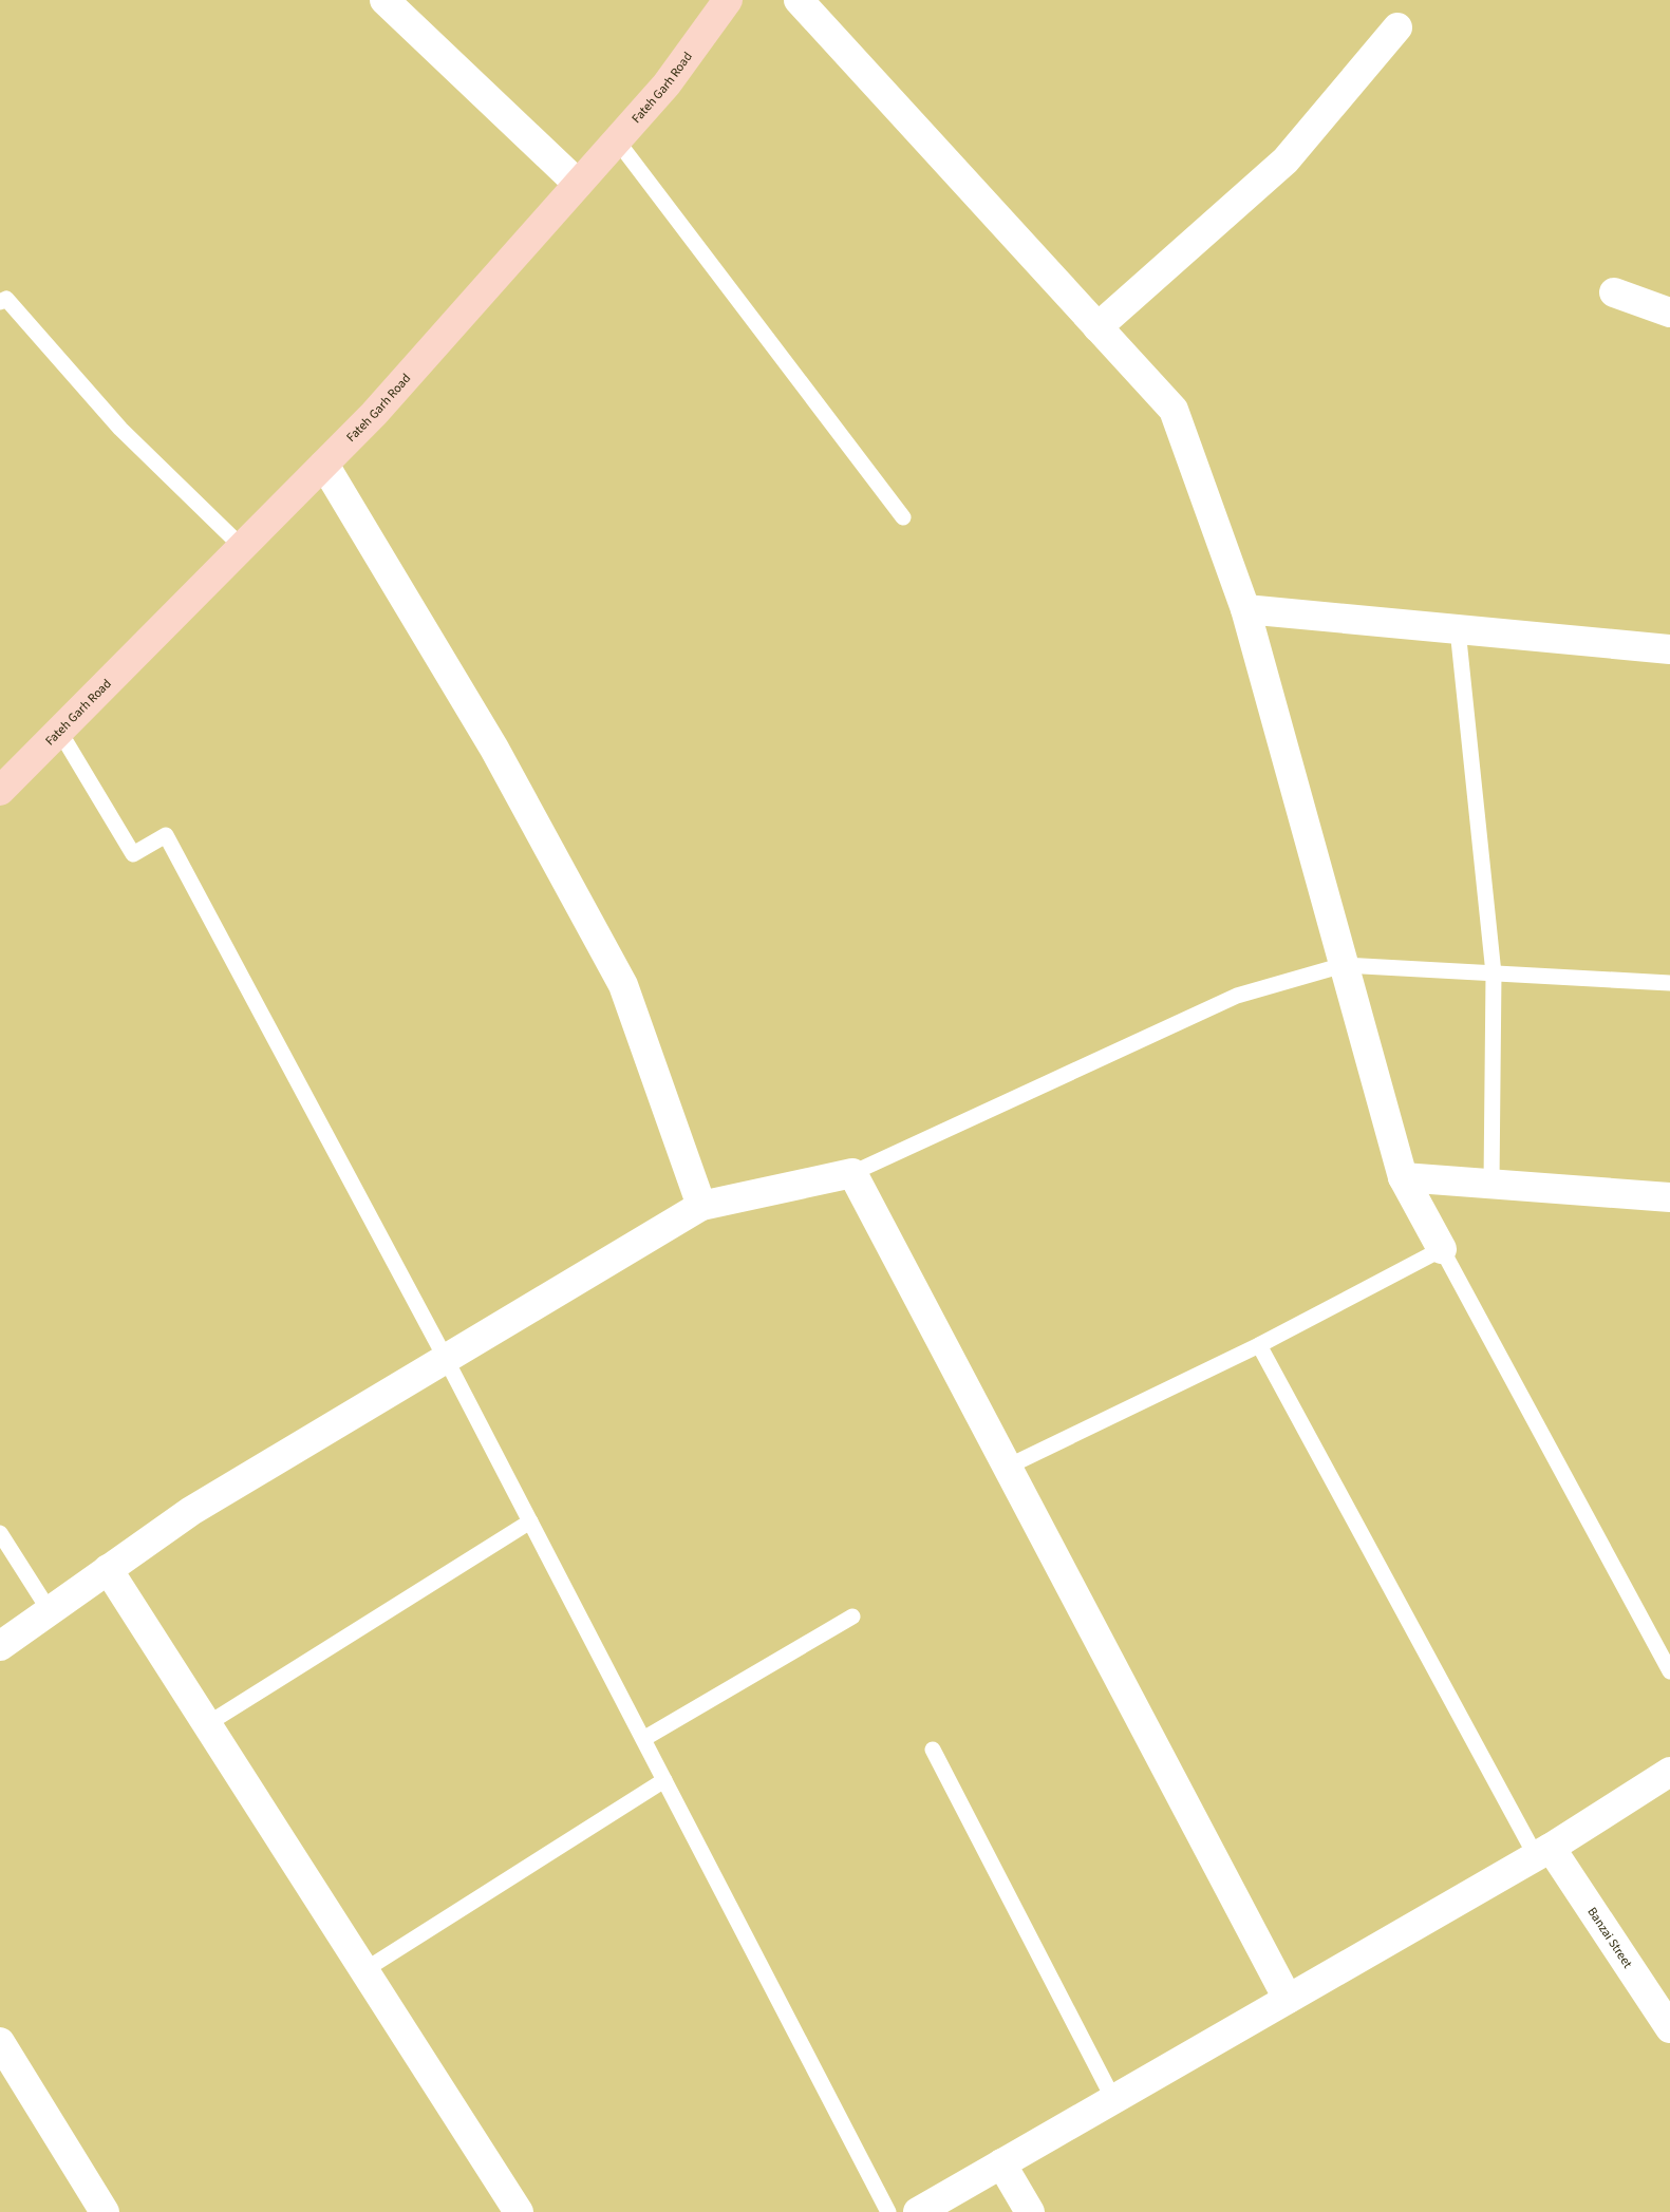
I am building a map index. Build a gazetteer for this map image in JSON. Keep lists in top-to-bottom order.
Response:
{
  "streets": {
    "street": ["Fateh Garh Road", "Banzai Street"]
  }
}
